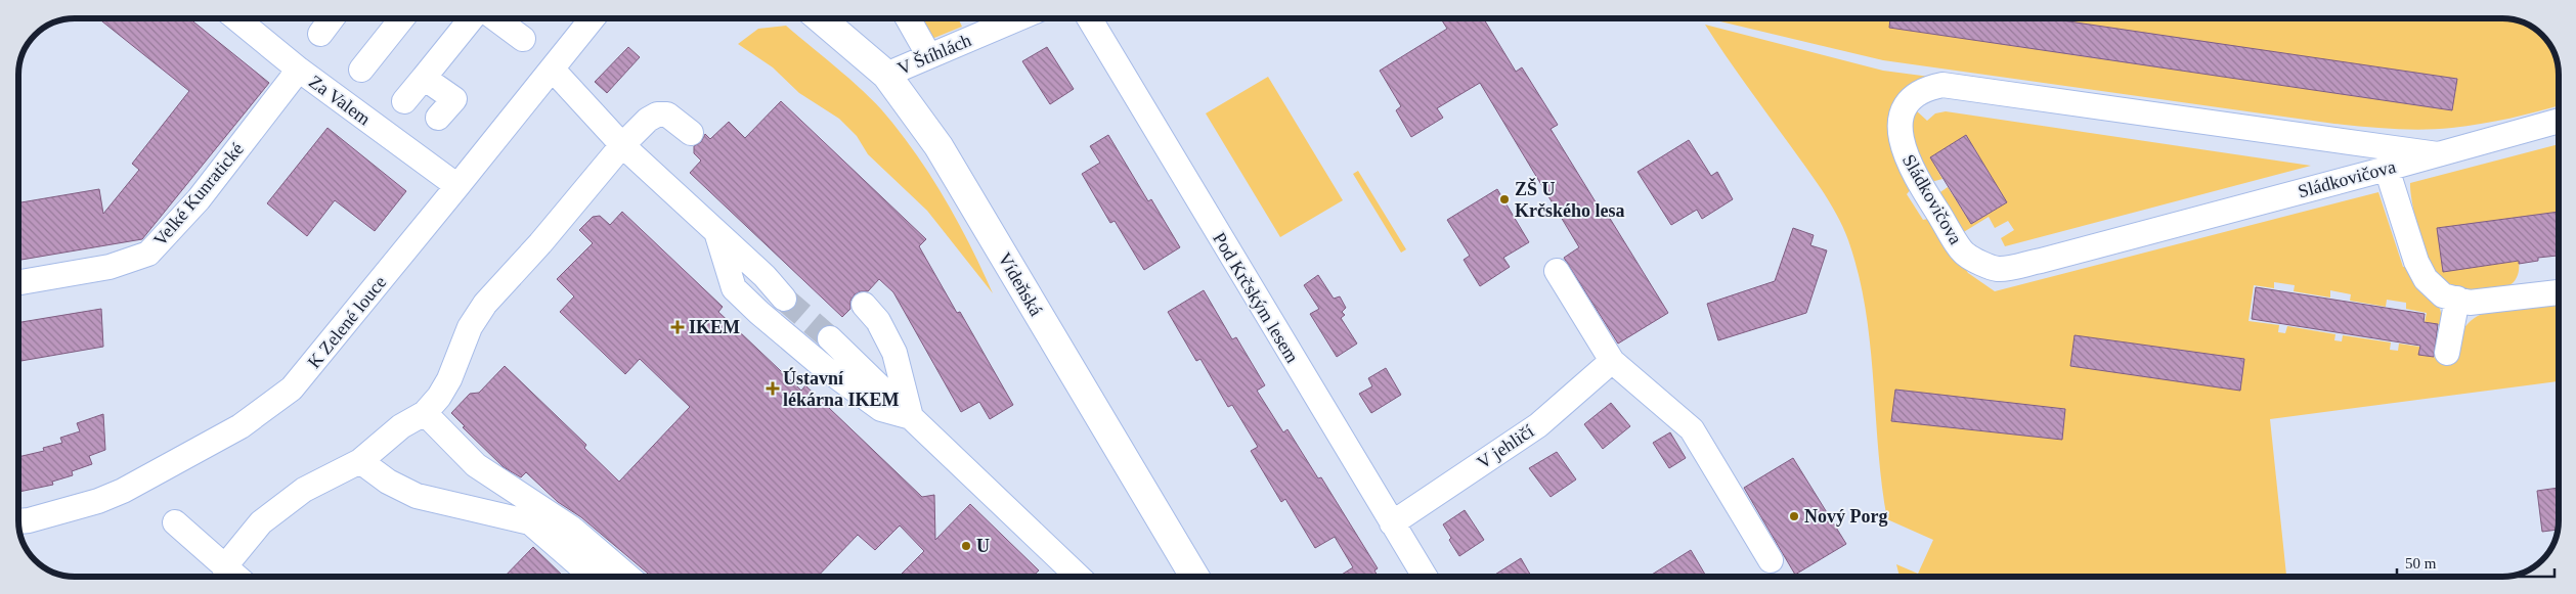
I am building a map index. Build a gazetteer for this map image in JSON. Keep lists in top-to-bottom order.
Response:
{
  "streets": {
    "main road": ["Vídeňská"],
    "street": [
      "V Štíhlách",
      "Za Valem",
      "Sládkovičova",
      "Velké Kunratické",
      "Pod Krčským lesem",
      "K Zelené louce",
      "V jehličí"
    ]
  },
  "crossings": [
    ["V Štíhlách", "Vídeňská"],
    ["Za Valem", "Velké Kunratické"],
    ["Za Valem", "K Zelené louce"],
    ["Pod Krčským lesem", "V jehličí"]
  ],
  "places": {
    "other": ["ZŠ U Krčského lesa", "Nový Porg", "U"],
    "health": ["IKEM", "Ústavní lékárna IKEM"]
  },
  "scale_bar": "50 m"
}
